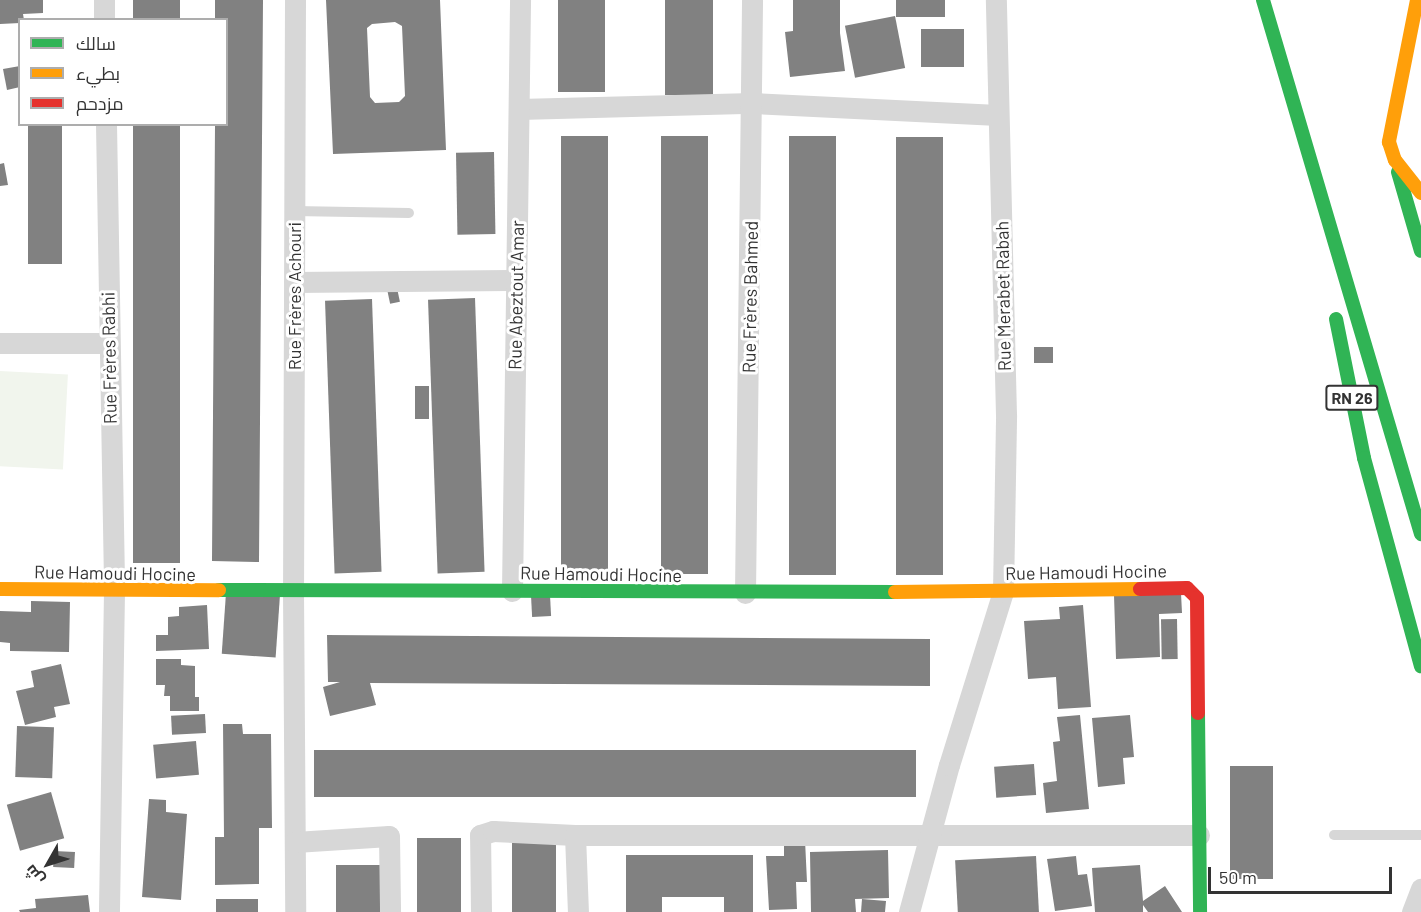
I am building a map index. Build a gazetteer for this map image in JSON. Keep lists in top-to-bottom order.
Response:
{
  "streets": {
    "street": [
      "Rue Abeztout Amar",
      "Rue Frères Achouri",
      "Rue Merabet Rabah",
      "Rue Frères Bahmed",
      "Rue Frères Rabhi",
      "RN 26",
      "Rue Hamoudi Hocine"
    ]
  },
  "crossings": [
    ["Rue Abeztout Amar", "Rue Hamoudi Hocine"],
    ["Rue Frères Achouri", "Rue Hamoudi Hocine"],
    ["Rue Merabet Rabah", "Rue Hamoudi Hocine"],
    ["Rue Frères Bahmed", "Rue Hamoudi Hocine"],
    ["Rue Frères Rabhi", "Rue Hamoudi Hocine"]
  ],
  "legend": ["سالك", "بطيء", "مزدحم"],
  "scale_bar": "50 m",
  "north": "bottom left"
}
